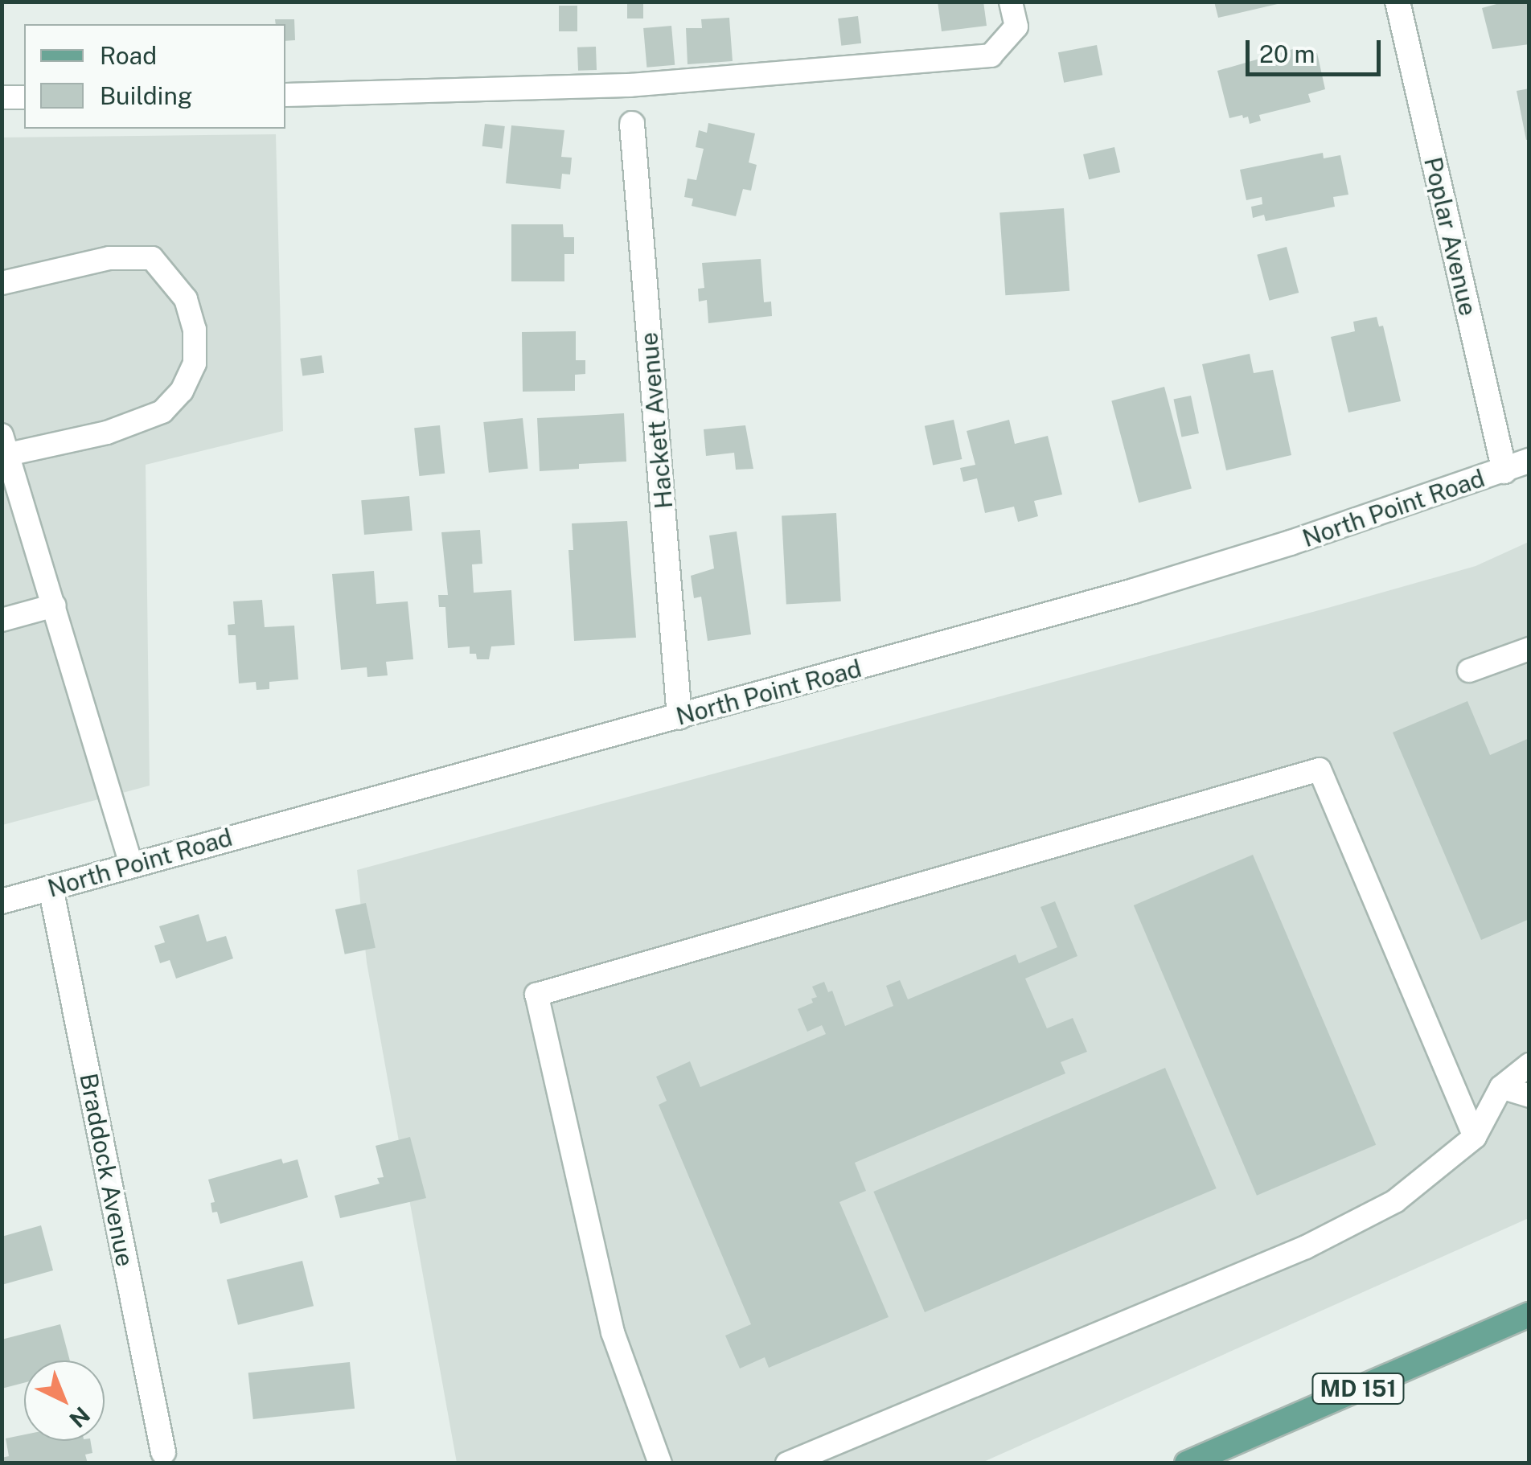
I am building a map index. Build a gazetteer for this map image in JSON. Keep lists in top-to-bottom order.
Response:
{
  "streets": {
    "main road": ["MD 151"],
    "street": [
      "Poplar Avenue",
      "Hackett Avenue",
      "North Point Road",
      "Braddock Avenue"
    ]
  },
  "crossings": [
    ["Poplar Avenue", "North Point Road"],
    ["Hackett Avenue", "North Point Road"],
    ["North Point Road", "Braddock Avenue"]
  ],
  "legend": ["Road", "Building"],
  "scale_bar": "20 m",
  "north": "bottom right"
}
